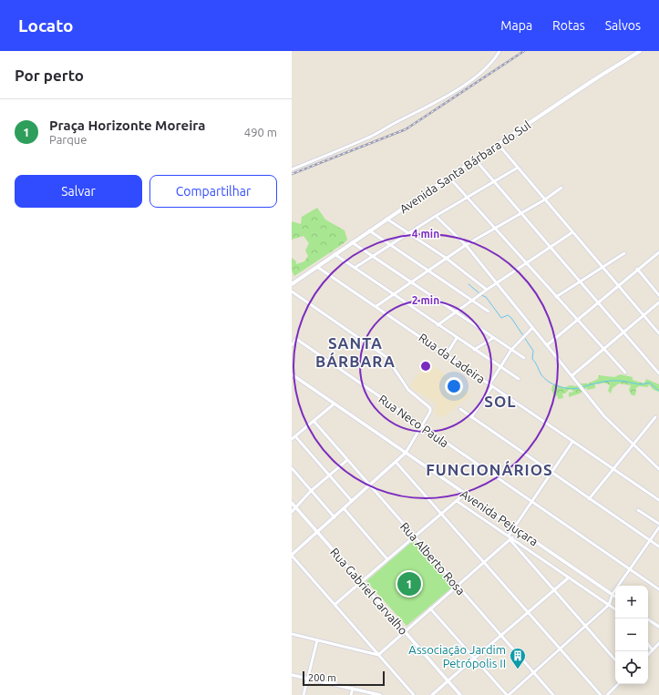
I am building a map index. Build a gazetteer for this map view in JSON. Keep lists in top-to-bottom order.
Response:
{
  "streets": {
    "main road": ["Avenida Santa Bárbara do Sul"],
    "street": [
      "Rua da Ladeira",
      "Rua Neco Paula",
      "Avenida Pejuçara",
      "Rua Alberto Rosa",
      "Rua Gabriel Carvalho"
    ]
  },
  "crossings": [
    ["Avenida Santa Bárbara do Sul", "Rua da Ladeira"]
  ],
  "districts": ["SANTA BÁRBARA", "SOL", "FUNCIONÁRIOS"],
  "places": {
    "building": ["Associação Jardim Petrópolis II"]
  },
  "scale_bar": "200 m",
  "page": {
    "header": "Locato",
    "nav": ["Mapa", "Rotas", "Salvos"],
    "heading": "Por perto",
    "list": [
      {
        "mark": "1",
        "name": "Praça Horizonte Moreira",
        "note": "Parque",
        "value": "490 m"
      }
    ],
    "buttons": ["Salvar", "Compartilhar"],
    "pins": "1",
    "map_buttons": ["+", "−"],
    "scale": "200 m"
  },
  "rings": ["4 min", "2 min"]
}
